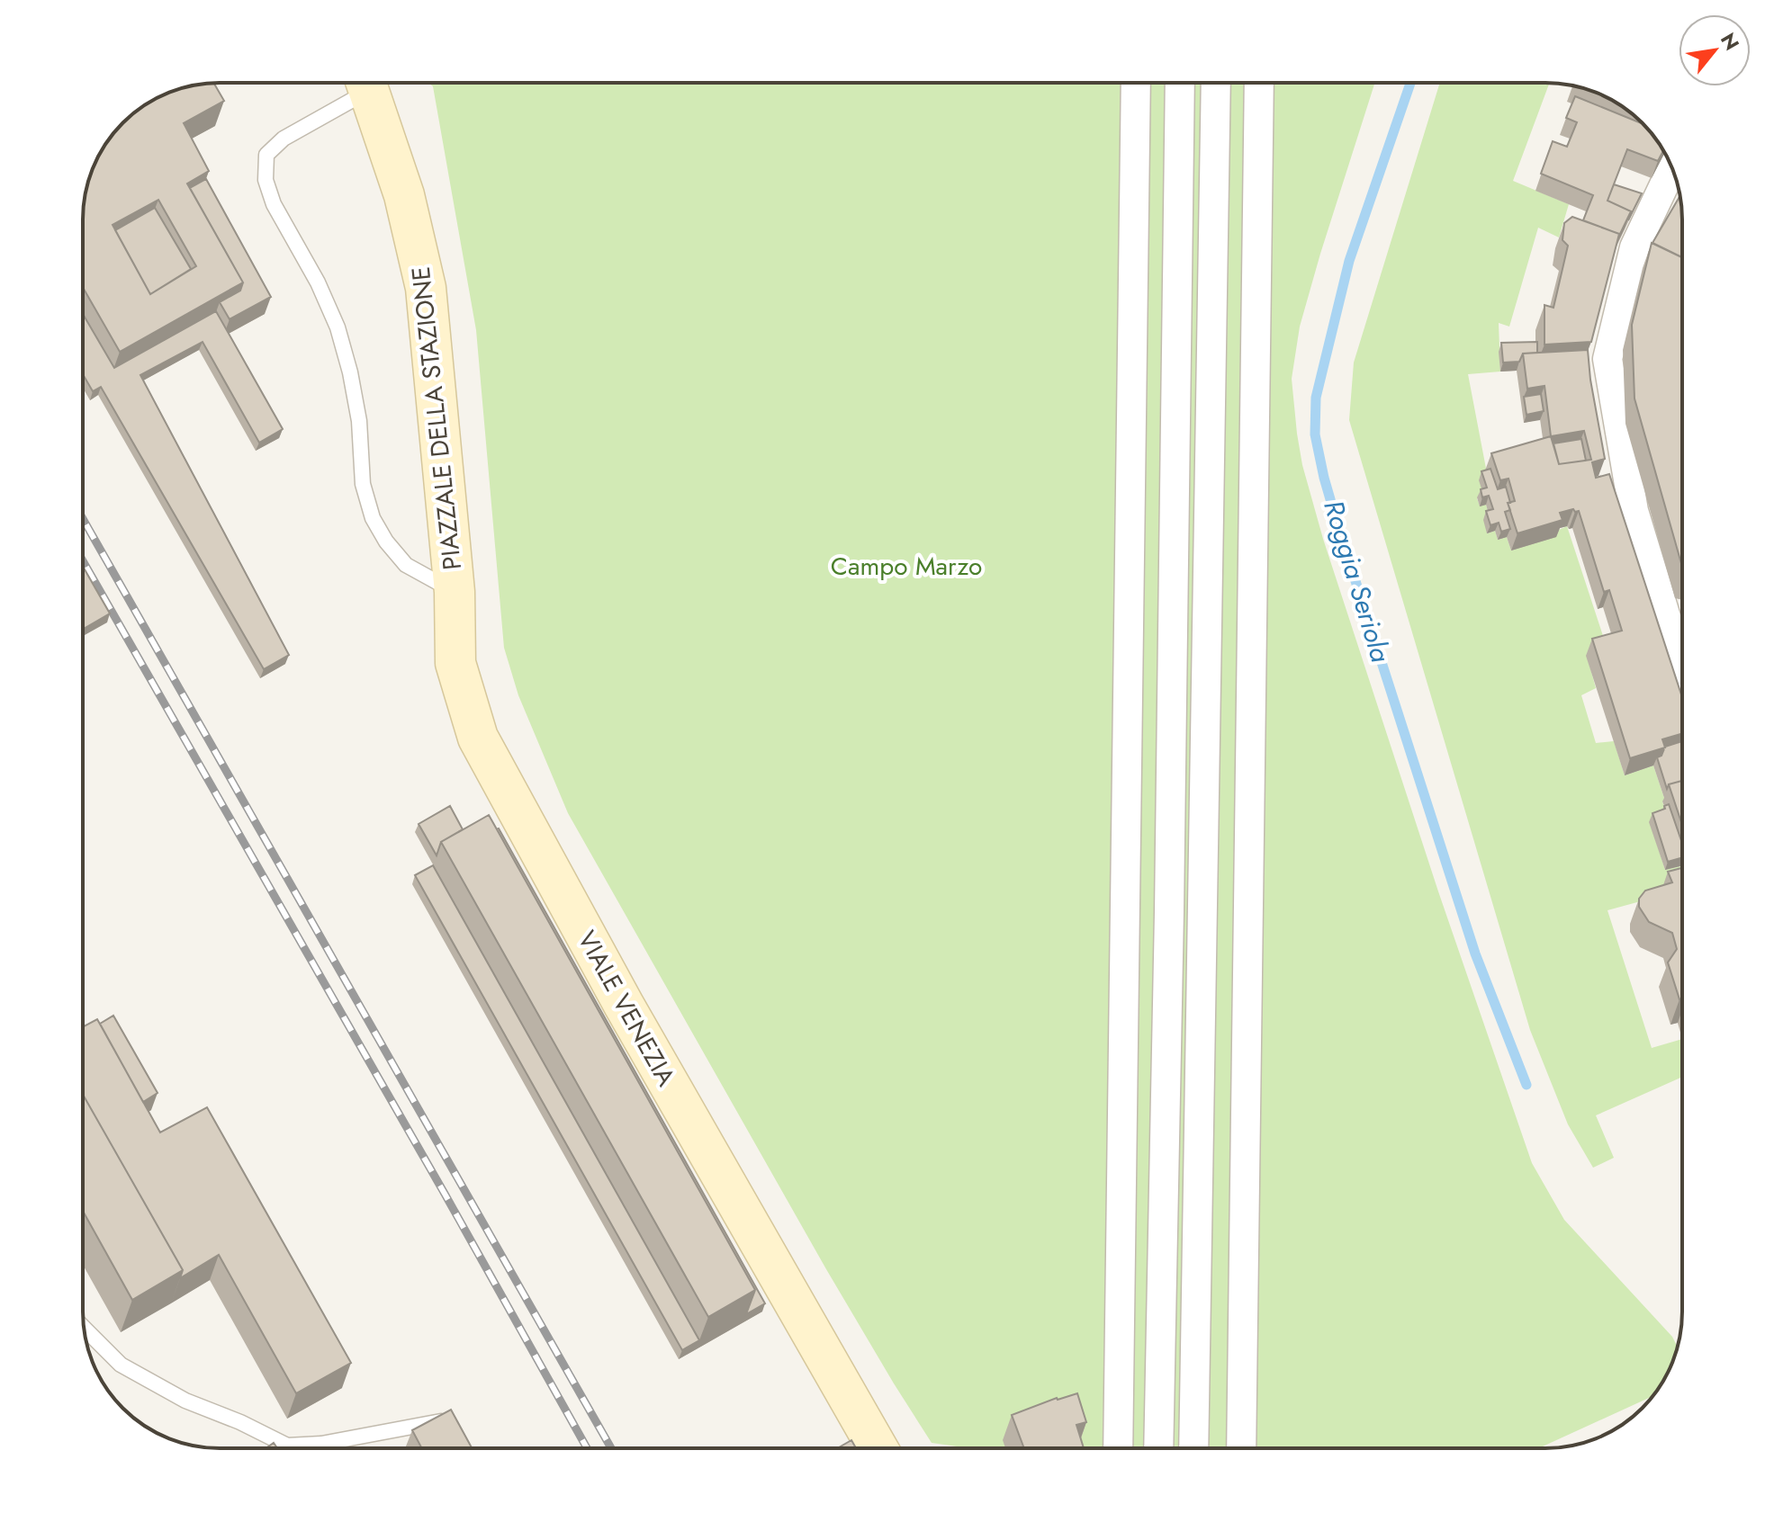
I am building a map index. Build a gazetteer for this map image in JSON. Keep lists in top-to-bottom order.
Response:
{
  "streets": {
    "main road": ["PIAZZALE DELLA STAZIONE", "VIALE VENEZIA"]
  },
  "crossings": [
    ["PIAZZALE DELLA STAZIONE", "VIALE VENEZIA"]
  ],
  "water": ["Roggia Seriola"],
  "parks": ["Campo Marzo"],
  "north": "top right"
}
